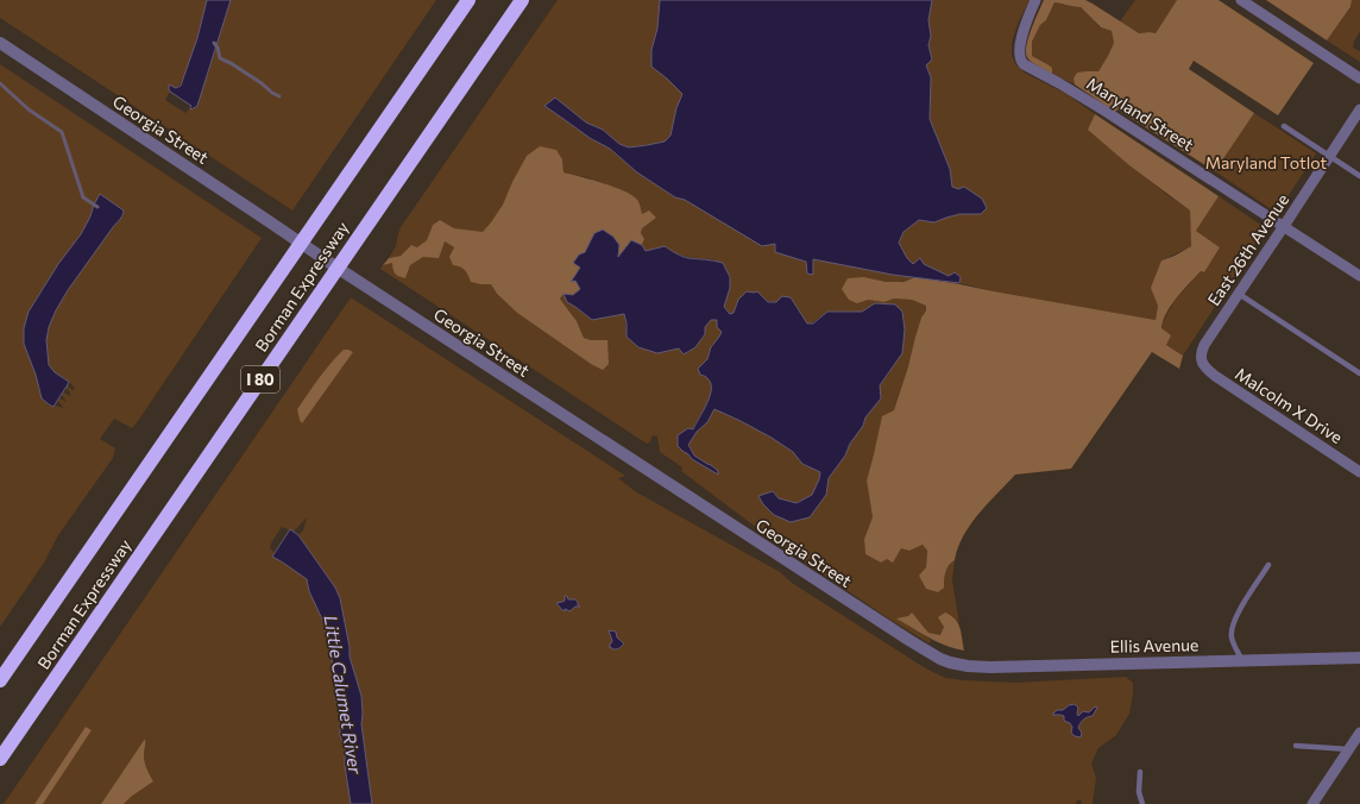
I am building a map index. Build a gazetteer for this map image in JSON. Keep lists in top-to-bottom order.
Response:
{
  "streets": {
    "highway": ["Borman Expressway", "I 80"],
    "street": [
      "Maryland Street",
      "Georgia Street",
      "East 26th Avenue",
      "Malcolm X Drive",
      "Ellis Avenue"
    ]
  },
  "crossings": [
    ["Maryland Street", "East 26th Avenue"],
    ["Georgia Street", "Ellis Avenue"],
    ["East 26th Avenue", "Malcolm X Drive"]
  ],
  "water": ["Little Calumet River"],
  "parks": ["Maryland Totlot"]
}
